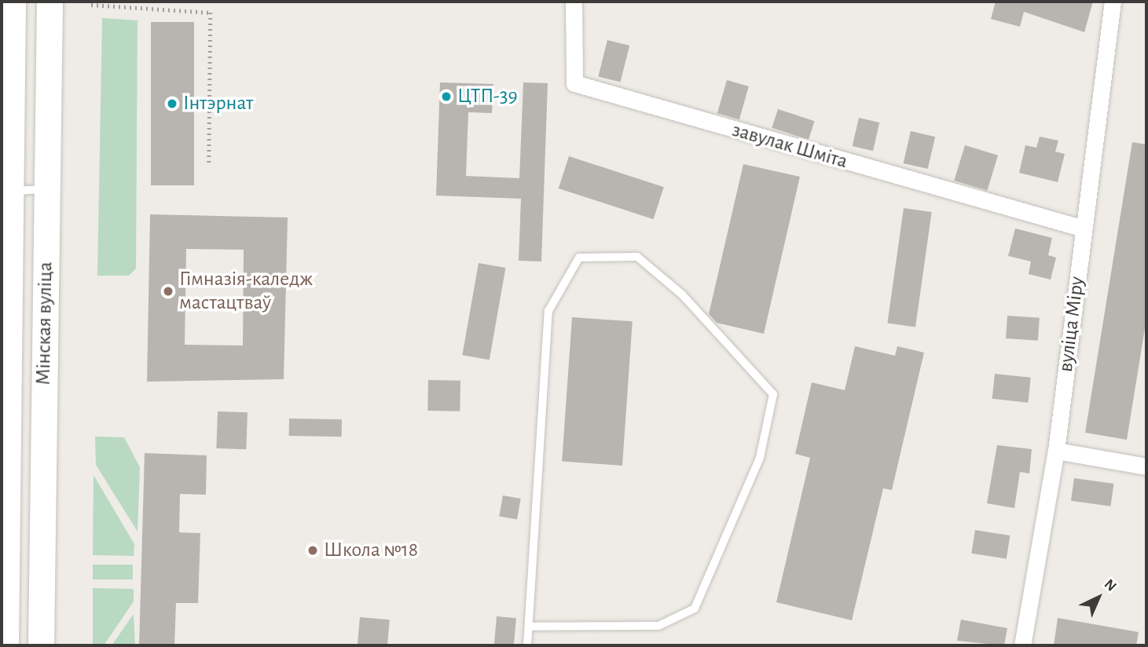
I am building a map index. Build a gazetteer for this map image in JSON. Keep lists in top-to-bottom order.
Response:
{
  "streets": {
    "main road": ["Мінская вуліца"],
    "street": ["завулак Шміта", "вуліца Міру"]
  },
  "crossings": [
    ["завулак Шміта", "вуліца Міру"]
  ],
  "places": [
    "ЦТП-39",
    "Інтэрнат",
    "Гімназія-каледж мастацтваў",
    "Школа №18"
  ],
  "north": "top right"
}
